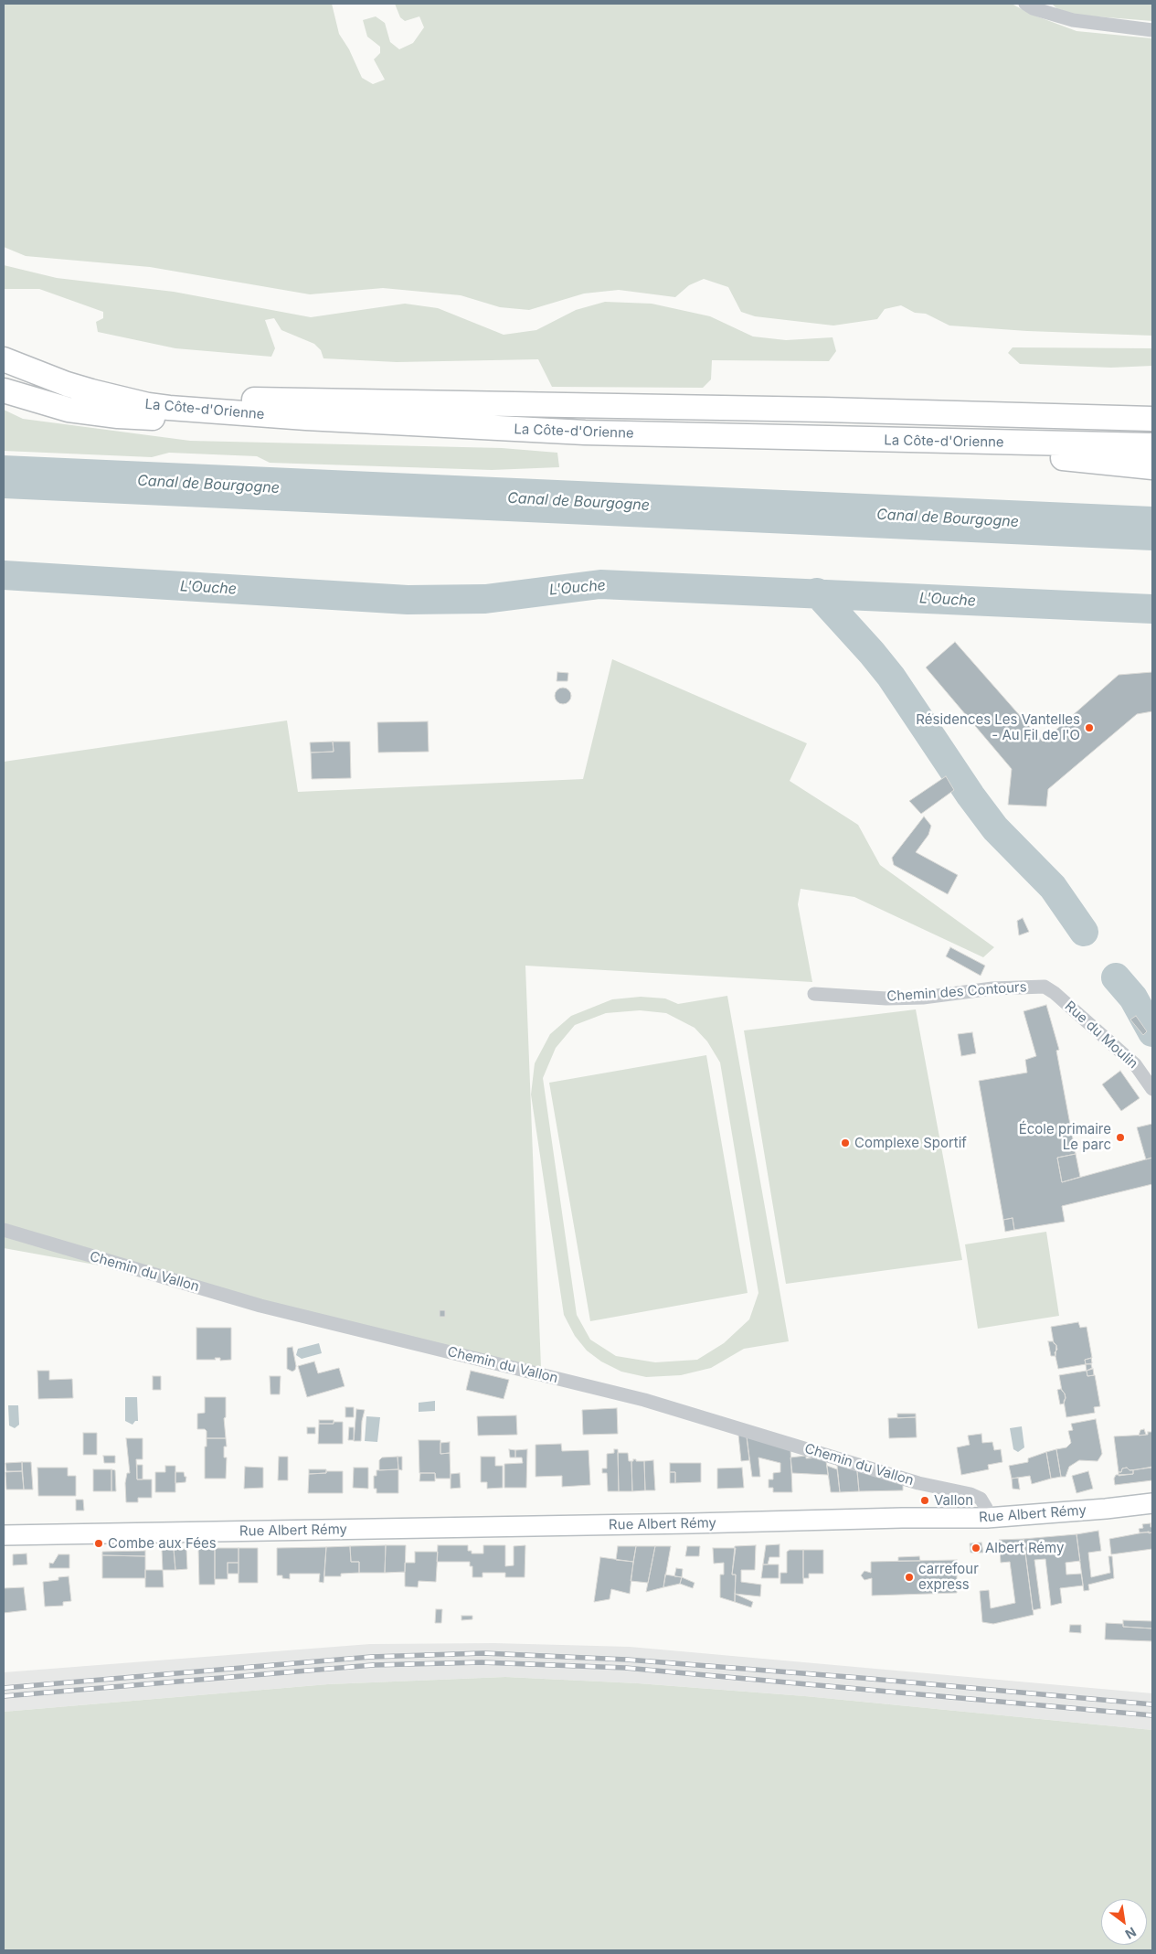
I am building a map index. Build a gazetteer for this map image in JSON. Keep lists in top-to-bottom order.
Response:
{
  "streets": {
    "highway": ["La Côte-d'Orienne"],
    "main road": ["Rue Albert Rémy"],
    "street": ["Chemin des Contours", "Rue du Moulin", "Chemin du Vallon"]
  },
  "crossings": [
    ["Chemin des Contours", "Rue du Moulin"],
    ["Chemin du Vallon", "Rue Albert Rémy"]
  ],
  "water": ["Canal de Bourgogne", "L'Ouche"],
  "places": [
    "Résidences Les Vantelles - Au Fil de l'O",
    "École primaire Le parc",
    "Complexe Sportif",
    "Vallon",
    "Combe aux Fées",
    "Albert Rémy",
    "carrefour express"
  ],
  "north": "bottom right"
}
